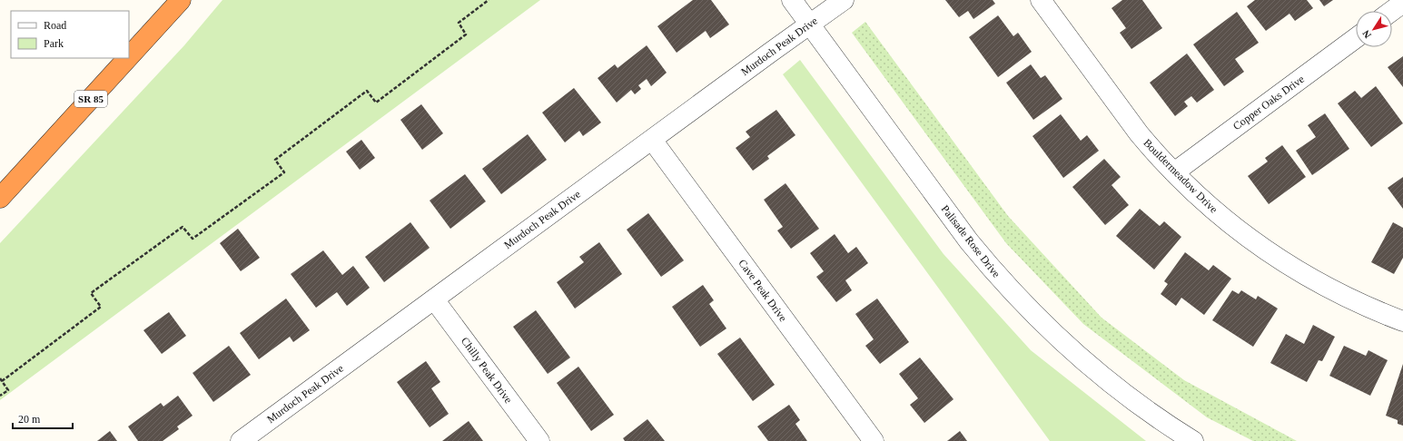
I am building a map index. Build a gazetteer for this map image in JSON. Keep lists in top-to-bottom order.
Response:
{
  "streets": {
    "highway": ["SR 85"],
    "street": [
      "Murdoch Peak Drive",
      "Copper Oaks Drive",
      "Bouldermeadow Drive",
      "Palisade Rose Drive",
      "Cave Peak Drive",
      "Chilly Peak Drive"
    ]
  },
  "crossings": [
    ["Murdoch Peak Drive", "Palisade Rose Drive"],
    ["Murdoch Peak Drive", "Cave Peak Drive"],
    ["Murdoch Peak Drive", "Chilly Peak Drive"],
    ["Copper Oaks Drive", "Bouldermeadow Drive"]
  ],
  "legend": ["Road", "Park"],
  "scale_bar": "20 m",
  "north": "bottom left"
}
